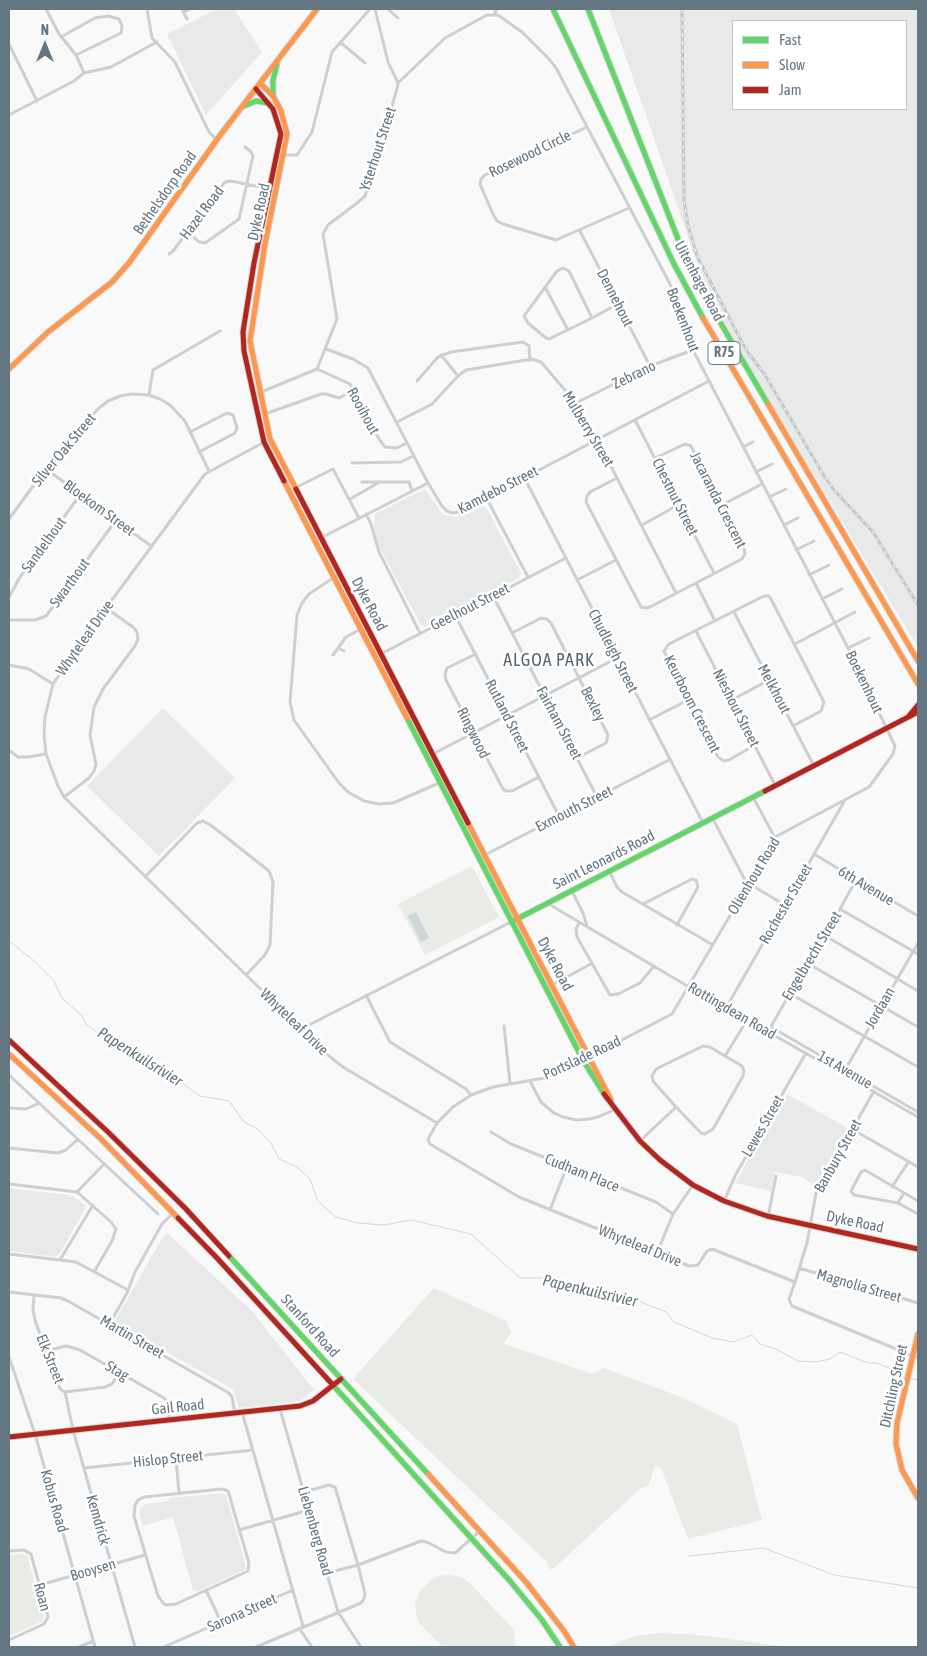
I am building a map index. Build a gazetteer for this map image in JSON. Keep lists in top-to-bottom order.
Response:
{
  "streets": {
    "main road": [
      "Bethelsdorp Road",
      "Dyke Road",
      "Uitenhage Road",
      "R75",
      "Saint Leonards Road",
      "Stanford Road",
      "Ditchling Street",
      "Gail Road"
    ],
    "street": [
      "Ysterhout Street",
      "Rosewood Circle",
      "Hazel Road",
      "Dennehout",
      "Boekenhout",
      "Zebrano",
      "Rooihout",
      "Mulberry Street",
      "Silver Oak Street",
      "Kamdebo Street",
      "Chestnut Street",
      "Jacaranda Crescent",
      "Bloekom Street",
      "Sandelhout",
      "Swarthout",
      "Geelhout Street",
      "Whyteleaf Drive",
      "Chudleigh Street",
      "Melkhout",
      "Bexley",
      "Keurboom Crescent",
      "Nieshout Street",
      "Rutland Street",
      "Fairham Street",
      "Ringwood",
      "Exmouth Street",
      "Olienhout Road",
      "6th Avenue",
      "Rochester Street",
      "Engelbrecht Street",
      "Jordaan",
      "Rottingdean Road",
      "Portslade Road",
      "1st Avenue",
      "Lewes Street",
      "Banbury Street",
      "Cudham Place",
      "Magnolia Street",
      "Martin Street",
      "Elk Street",
      "Stag",
      "Hislop Street",
      "Kobus Road",
      "Kemdrick",
      "Liebenberg Road",
      "Booysen",
      "Roan",
      "Sarona Street"
    ]
  },
  "crossings": [
    ["Ysterhout Street", "Rooihout"],
    ["Ysterhout Street", "Kamdebo Street"],
    ["Rosewood Circle", "Dennehout"],
    ["Rosewood Circle", "Boekenhout"],
    ["Bethelsdorp Road", "Dyke Road"],
    ["Dyke Road", "Hazel Road"],
    ["Dyke Road", "Geelhout Street"],
    ["Dyke Road", "Whyteleaf Drive"],
    ["Dyke Road", "Exmouth Street"],
    ["Dyke Road", "Saint Leonards Road"],
    ["Dyke Road", "Portslade Road"],
    ["Dyke Road", "Lewes Street"],
    ["Dyke Road", "Banbury Street"],
    ["Dennehout", "Zebrano"],
    ["Boekenhout", "Zebrano"],
    ["Boekenhout", "Kamdebo Street"],
    ["Boekenhout", "Saint Leonards Road"],
    ["Boekenhout", "Olienhout Road"],
    ["Zebrano", "Mulberry Street"],
    ["Rooihout", "Kamdebo Street"],
    ["Mulberry Street", "Kamdebo Street"],
    ["Mulberry Street", "Jacaranda Crescent"],
    ["Silver Oak Street", "Bloekom Street"],
    ["Silver Oak Street", "Whyteleaf Drive"],
    ["Kamdebo Street", "Chestnut Street"],
    ["Kamdebo Street", "Chudleigh Street"],
    ["Chestnut Street", "Jacaranda Crescent"],
    ["Bloekom Street", "Sandelhout"],
    ["Bloekom Street", "Swarthout"],
    ["Bloekom Street", "Whyteleaf Drive"],
    ["Geelhout Street", "Chudleigh Street"],
    ["Geelhout Street", "Rutland Street"],
    ["Geelhout Street", "Fairham Street"],
    ["Whyteleaf Drive", "Saint Leonards Road"],
    ["Whyteleaf Drive", "Portslade Road"],
    ["Whyteleaf Drive", "Banbury Street"],
    ["Chudleigh Street", "Exmouth Street"],
    ["Chudleigh Street", "Saint Leonards Road"],
    ["Melkhout", "Keurboom Crescent"],
    ["Melkhout", "Saint Leonards Road"],
    ["Bexley", "Fairham Street"],
    ["Keurboom Crescent", "Nieshout Street"],
    ["Nieshout Street", "Saint Leonards Road"],
    ["Rutland Street", "Ringwood"],
    ["Rutland Street", "Exmouth Street"],
    ["Fairham Street", "Exmouth Street"],
    ["Saint Leonards Road", "Olienhout Road"],
    ["Saint Leonards Road", "Rottingdean Road"],
    ["Olienhout Road", "Rochester Street"],
    ["Olienhout Road", "Rottingdean Road"],
    ["Olienhout Road", "Portslade Road"],
    ["6th Avenue", "Rochester Street"],
    ["6th Avenue", "Engelbrecht Street"],
    ["Rochester Street", "Rottingdean Road"],
    ["Engelbrecht Street", "Rottingdean Road"],
    ["Engelbrecht Street", "1st Avenue"],
    ["Jordaan", "Rottingdean Road"],
    ["Jordaan", "1st Avenue"],
    ["Rottingdean Road", "Portslade Road"],
    ["Rottingdean Road", "1st Avenue"],
    ["Rottingdean Road", "Lewes Street"],
    ["Rottingdean Road", "Banbury Street"],
    ["Banbury Street", "Magnolia Street"],
    ["Stanford Road", "Gail Road"],
    ["Martin Street", "Elk Street"],
    ["Martin Street", "Gail Road"],
    ["Elk Street", "Stag"],
    ["Elk Street", "Kemdrick"],
    ["Stag", "Gail Road"],
    ["Gail Road", "Kobus Road"],
    ["Gail Road", "Kemdrick"],
    ["Gail Road", "Liebenberg Road"],
    ["Hislop Street", "Kemdrick"],
    ["Kobus Road", "Booysen"],
    ["Kemdrick", "Booysen"],
    ["Booysen", "Roan"]
  ],
  "districts": ["ALGOA PARK"],
  "water": ["Papenkuilsrivier"],
  "legend": ["Fast", "Slow", "Jam"],
  "north": "top"
}
